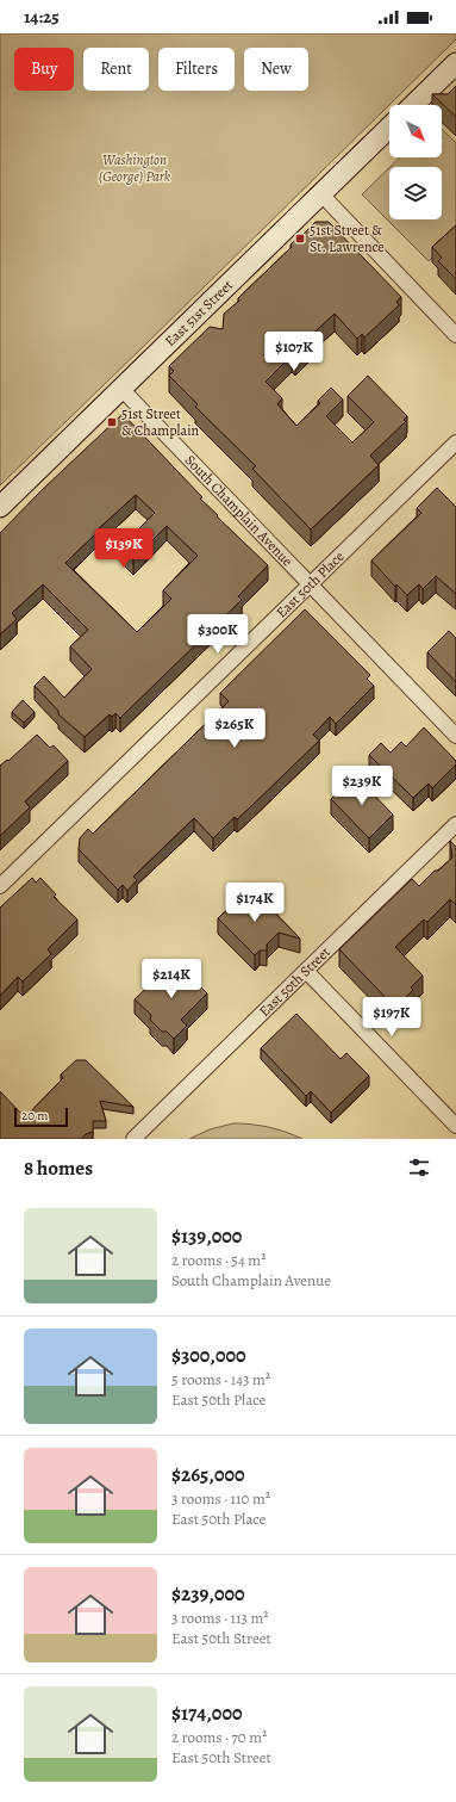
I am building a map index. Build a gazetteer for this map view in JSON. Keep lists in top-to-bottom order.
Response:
{
  "streets": {
    "main road": ["East 51st Street"],
    "street": ["South Champlain Avenue", "East 50th Place", "East 50th Street"]
  },
  "crossings": [
    ["East 51st Street", "South Champlain Avenue"],
    ["South Champlain Avenue", "East 50th Place"]
  ],
  "parks": ["Washington (George) Park"],
  "places": {
    "transit": ["51st Street & St. Lawrence", "51st Street & Champlain"]
  },
  "scale_bar": "20 m",
  "north": "bottom right",
  "page": {
    "status": "14:25",
    "chip": [
      "Buy",
      "Rent",
      "Filters",
      "New"
    ],
    "price": [
      "$107K",
      "$139K",
      "$300K",
      "$265K",
      "$239K",
      "$174K",
      "$214K",
      "$197K"
    ],
    "scale": "20 m",
    "heading": "8 homes",
    "list": [
      {
        "name": "$139,000",
        "note": "2 rooms · 54 m² · South Champlain Avenue"
      },
      {
        "name": "$300,000",
        "note": "5 rooms · 143 m² · East 50th Place"
      },
      {
        "name": "$265,000",
        "note": "3 rooms · 110 m² · East 50th Place"
      },
      {
        "name": "$239,000",
        "note": "3 rooms · 113 m² · East 50th Street"
      },
      {
        "name": "$174,000",
        "note": "2 rooms · 70 m² · East 50th Street"
      }
    ]
  }
}
